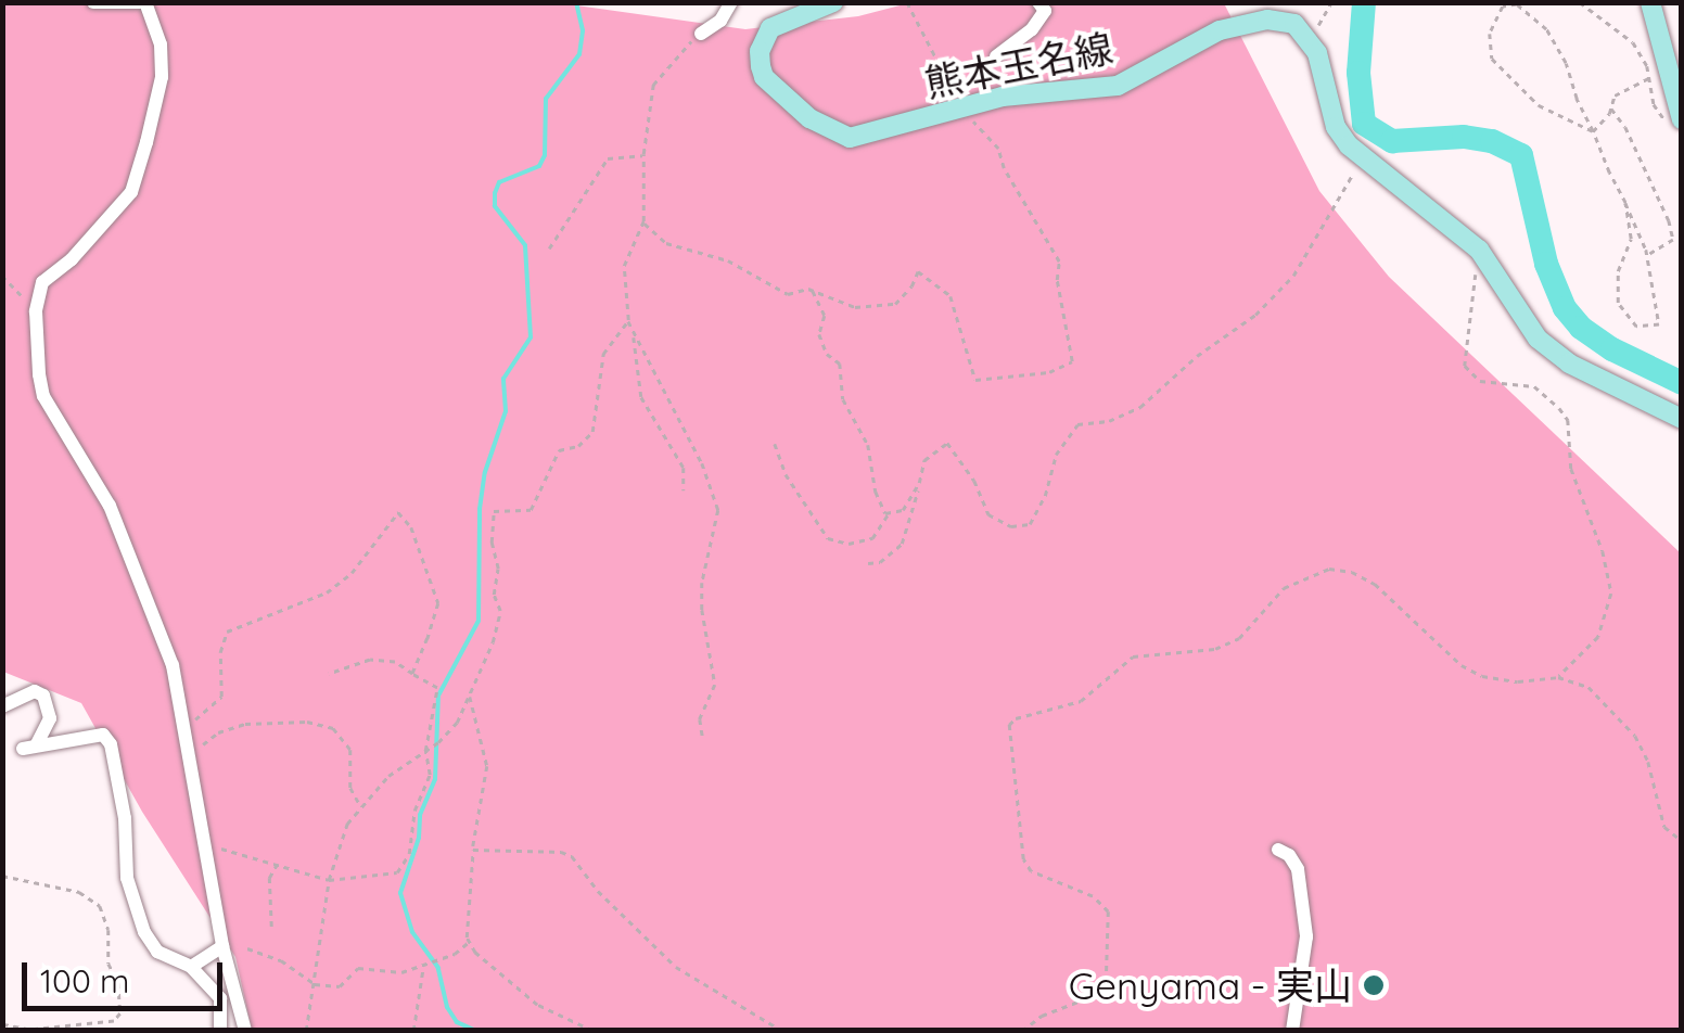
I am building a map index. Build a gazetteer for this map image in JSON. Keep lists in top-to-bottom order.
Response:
{
  "streets": {
    "main road": ["熊本玉名線"]
  },
  "places": ["Genyama - 実山"],
  "scale_bar": "100 m"
}
